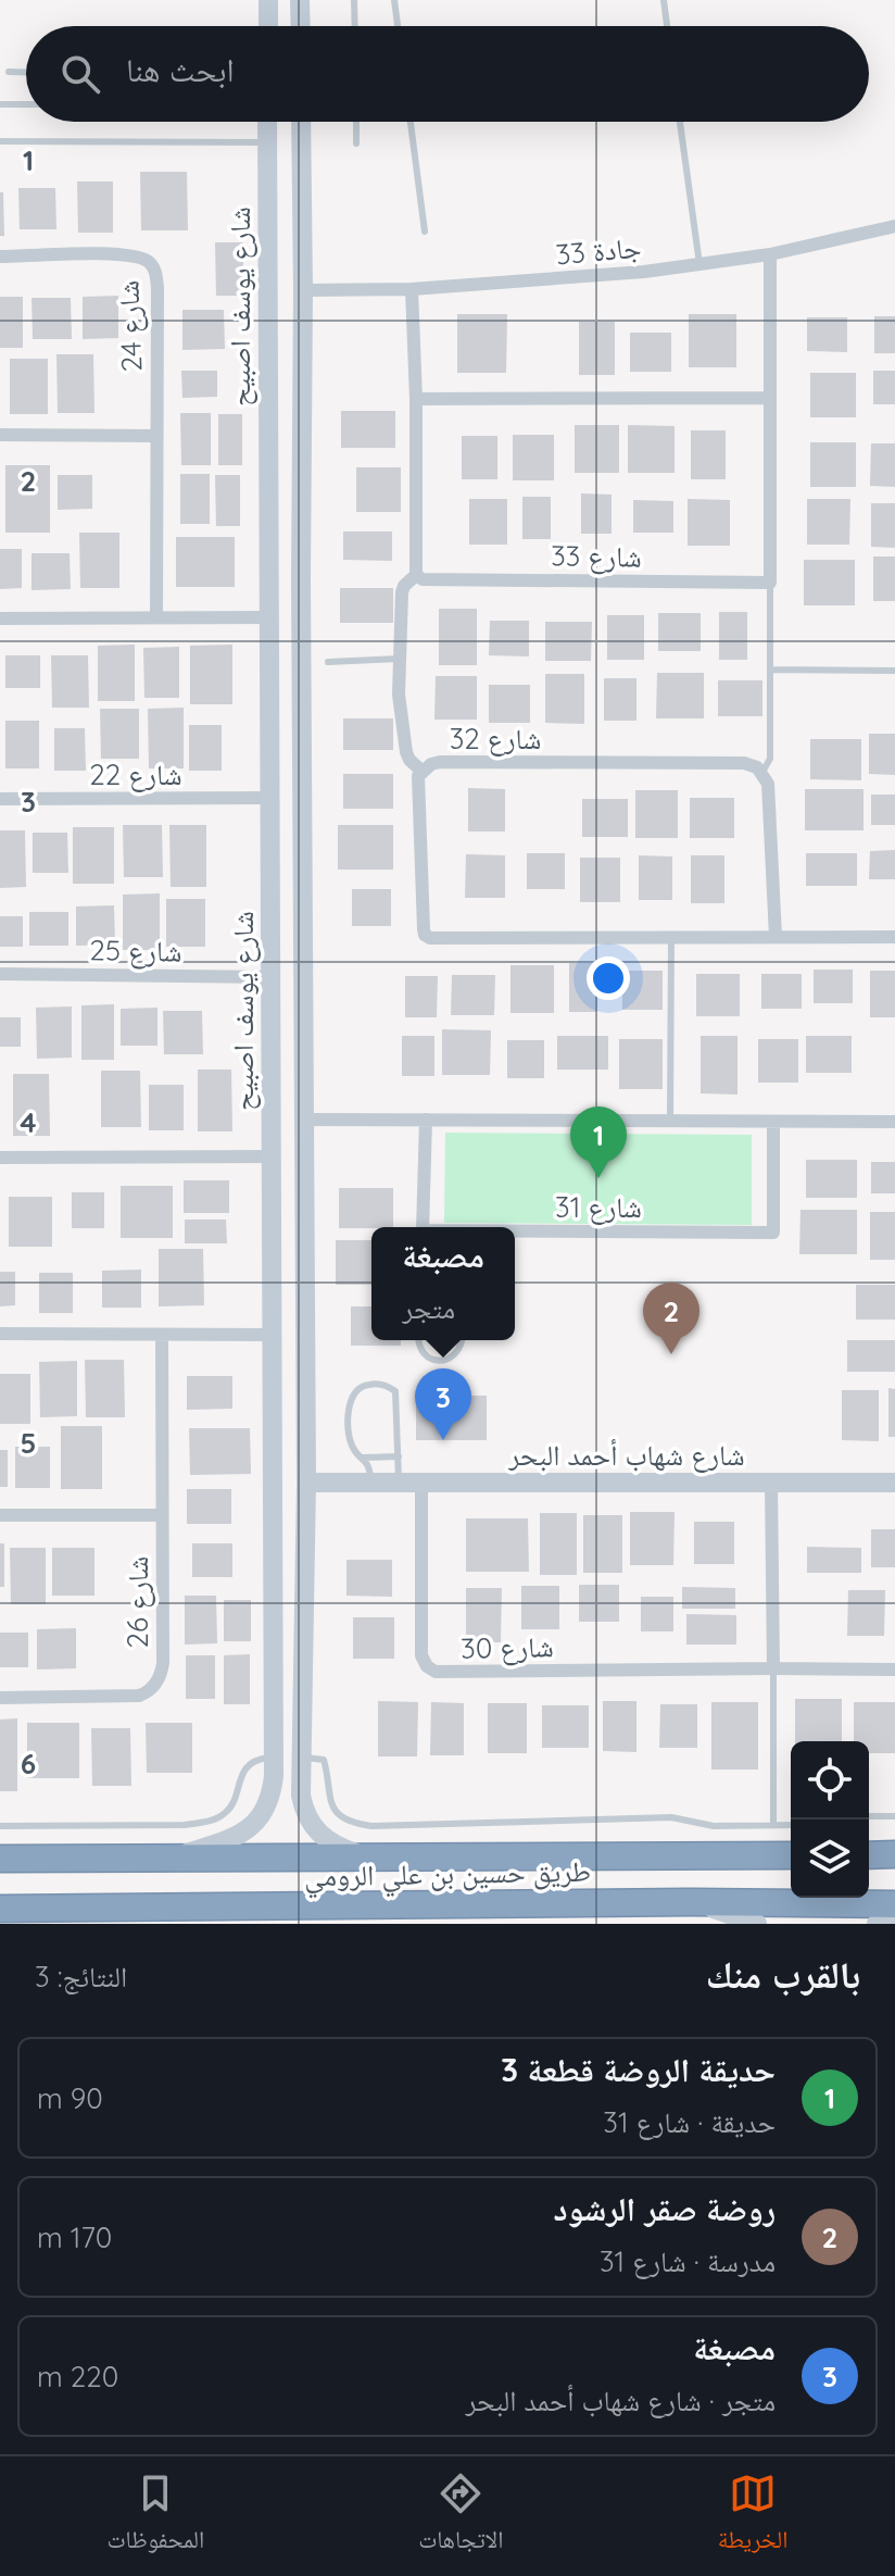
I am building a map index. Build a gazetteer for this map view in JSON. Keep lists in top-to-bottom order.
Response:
{
  "streets": {
    "highway": ["طريق حسين بن علي الرومي"],
    "street": [
      "جادة 33",
      "شارع يوسف اصبيح",
      "شارع 24",
      "شارع 33",
      "شارع 32",
      "شارع 22",
      "شارع 25",
      "شارع 31",
      "شارع شهاب أحمد البحر",
      "شارع 26",
      "شارع 30"
    ]
  },
  "crossings": [
    ["شارع يوسف اصبيح", "شارع 22"],
    ["شارع يوسف اصبيح", "شارع 25"],
    ["شارع يوسف اصبيح", "طريق حسين بن علي الرومي"],
    ["شارع شهاب أحمد البحر", "شارع 30"]
  ],
  "page": {
    "search": "ابحث هنا",
    "pins": ["1", "2", "3"],
    "popup": ["مصبغة", "متجر"],
    "heading": ["بالقرب منك", "النتائج: 3"],
    "list": [
      {
        "mark": "1",
        "name": "حديقة الروضة قطعة 3",
        "note": "حديقة · شارع 31",
        "value": "90 m"
      },
      {
        "mark": "2",
        "name": "روضة صقر الرشود",
        "note": "مدرسة · شارع 31",
        "value": "170 m"
      },
      {
        "mark": "3",
        "name": "مصبغة",
        "note": "متجر · شارع شهاب أحمد البحر",
        "value": "220 m"
      }
    ],
    "nav": ["الخريطة", "الاتجاهات", "المحفوظات"]
  },
  "grid": {
    "rows": [
      "1",
      "2",
      "3",
      "4",
      "5",
      "6"
    ]
  }
}
